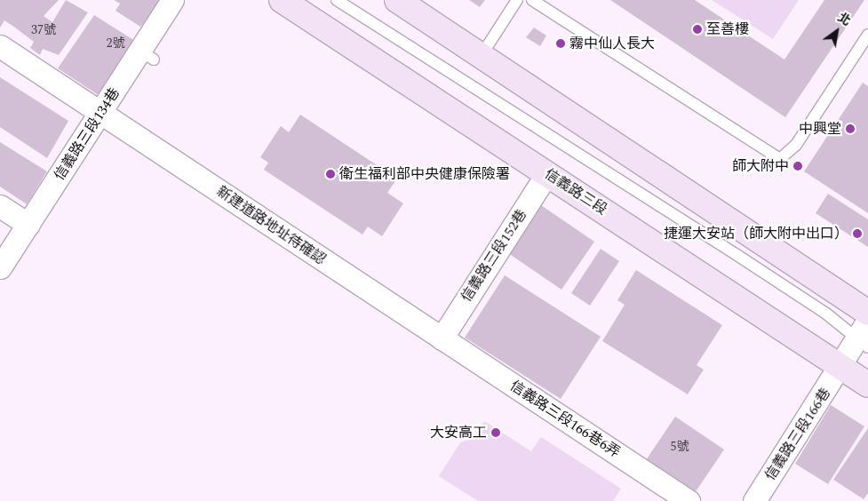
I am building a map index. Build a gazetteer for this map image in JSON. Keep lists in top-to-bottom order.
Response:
{
  "streets": {
    "main road": ["信義路三段"],
    "street": [
      "信義路三段134巷",
      "新建道路地址待確認",
      "信義路三段152巷",
      "信義路三段166巷6弄",
      "信義路三段166巷"
    ]
  },
  "crossings": [
    ["信義路三段134巷", "新建道路地址待確認"],
    ["信義路三段", "信義路三段152巷"],
    ["信義路三段", "信義路三段166巷"],
    ["新建道路地址待確認", "信義路三段152巷"],
    ["新建道路地址待確認", "信義路三段166巷6弄"],
    ["信義路三段152巷", "信義路三段166巷6弄"]
  ],
  "places": [
    "至善樓",
    "霧中仙人長大",
    "中興堂",
    "師大附中",
    "衛生福利部中央健康保險署",
    "捷運大安站（師大附中出口）",
    "大安高工"
  ],
  "house_numbers": ["37號", "2號", "5號"],
  "north": "top right"
}
